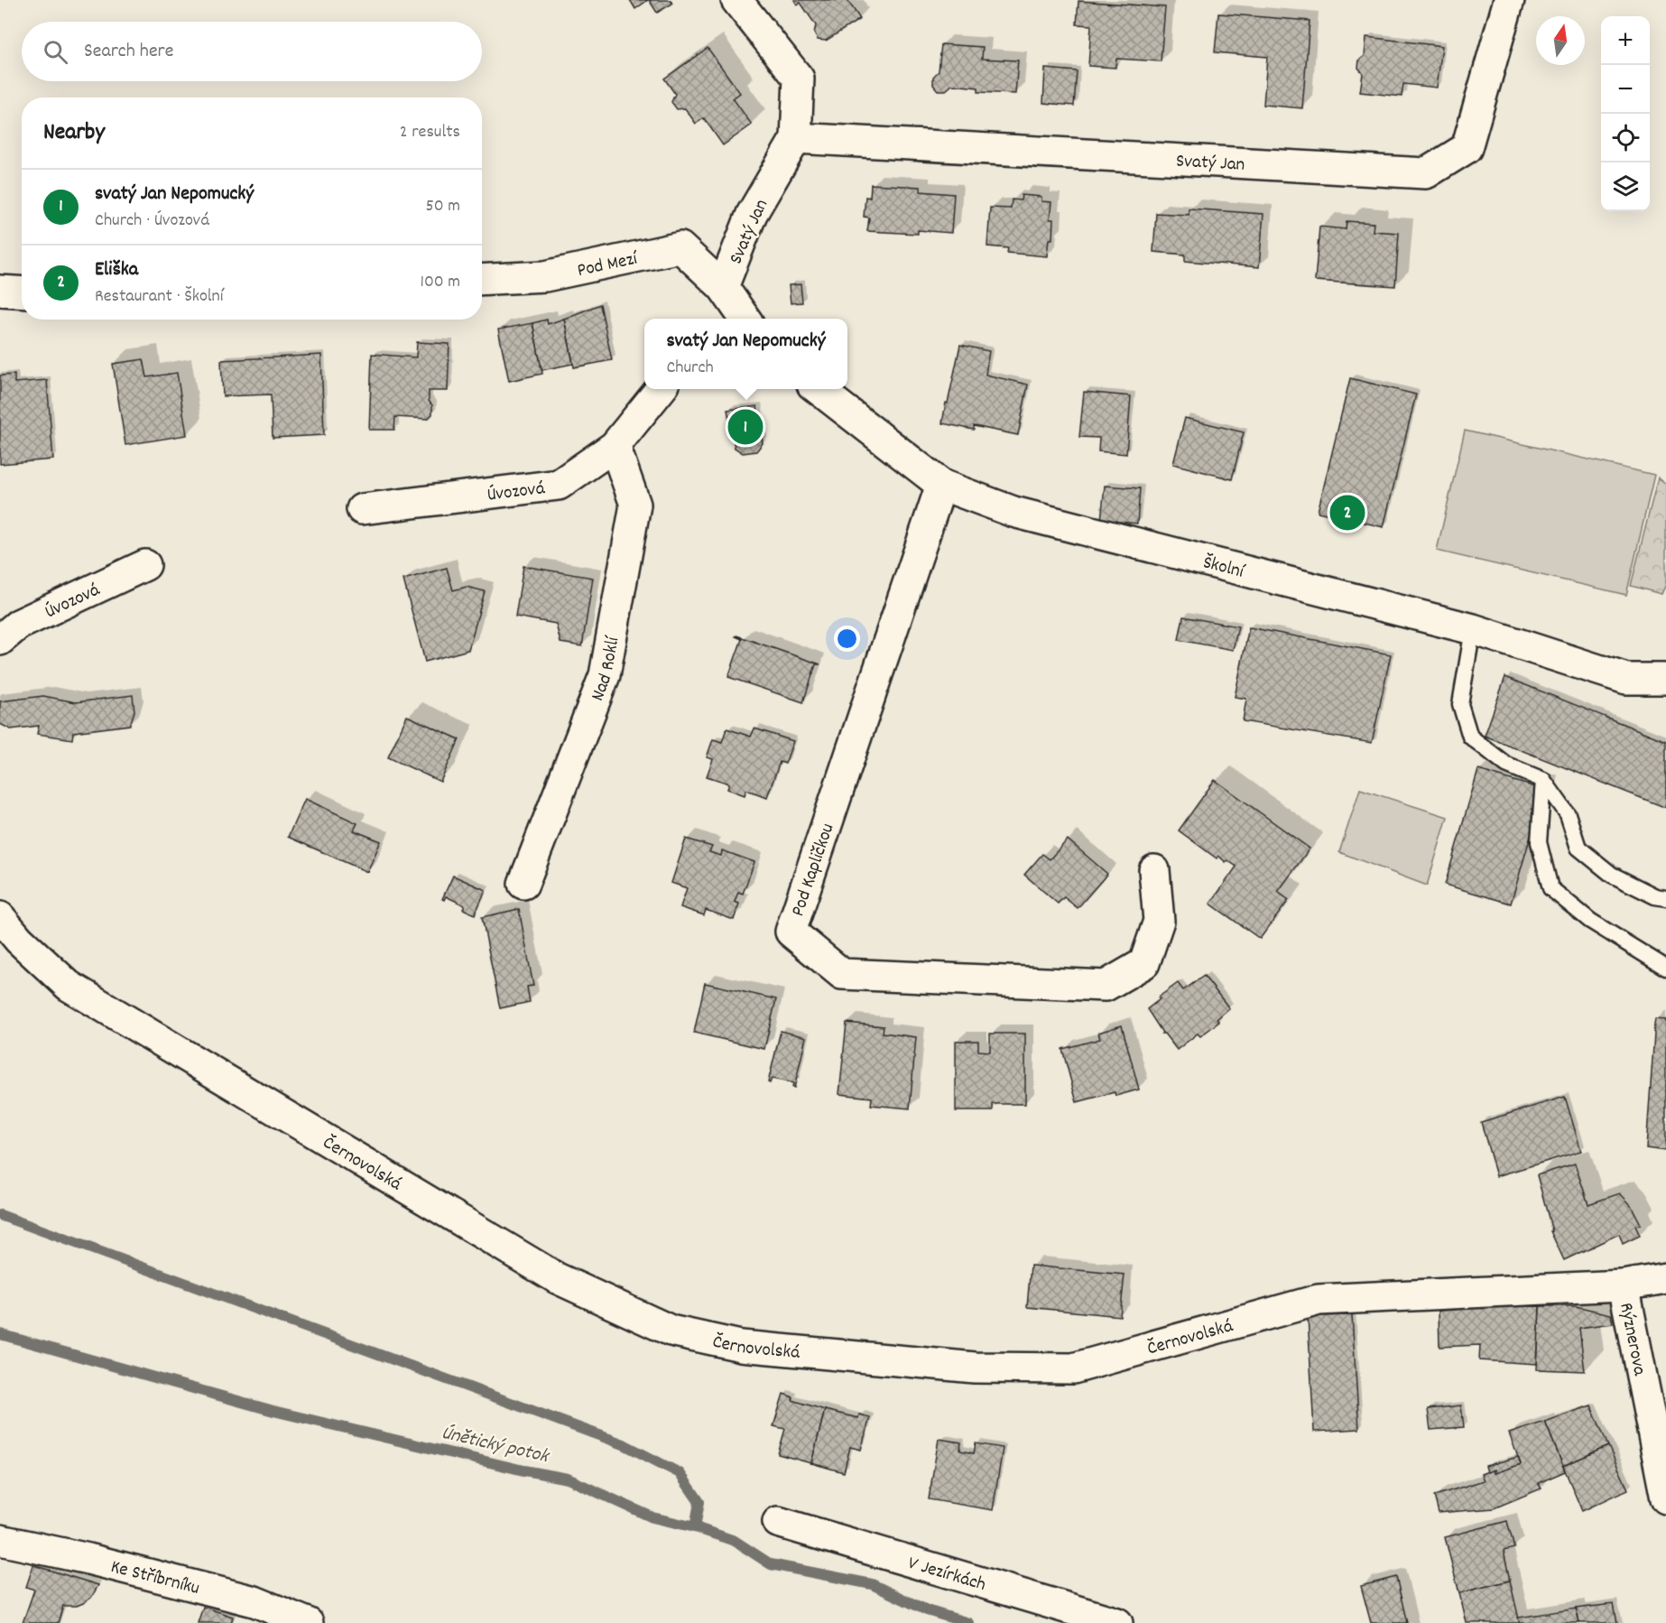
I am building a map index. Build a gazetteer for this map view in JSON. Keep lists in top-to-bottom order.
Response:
{
  "streets": {
    "street": [
      "Svatý Jan",
      "Pod Mezí",
      "Úvozová",
      "Školní",
      "Nad Roklí",
      "Pod Kapličkou",
      "Černovolská",
      "Rýznerova",
      "V Jezírkách",
      "Ke Stříbrníku"
    ]
  },
  "crossings": [
    ["Svatý Jan", "Pod Mezí"],
    ["Úvozová", "Nad Roklí"],
    ["Školní", "Pod Kapličkou"],
    ["Černovolská", "Rýznerova"]
  ],
  "water": ["Únětický potok"],
  "north": "top",
  "page": {
    "map_buttons": ["+", "−"],
    "search": "Search here",
    "heading": ["Nearby", "2 results"],
    "list": [
      {
        "mark": "1",
        "name": "svatý Jan Nepomucký",
        "note": "Church · Úvozová",
        "value": "50 m"
      },
      {
        "mark": "2",
        "name": "Eliška",
        "note": "Restaurant · Školní",
        "value": "100 m"
      }
    ],
    "popup": ["svatý Jan Nepomucký", "Church"],
    "pins": ["1", "2"]
  }
}
